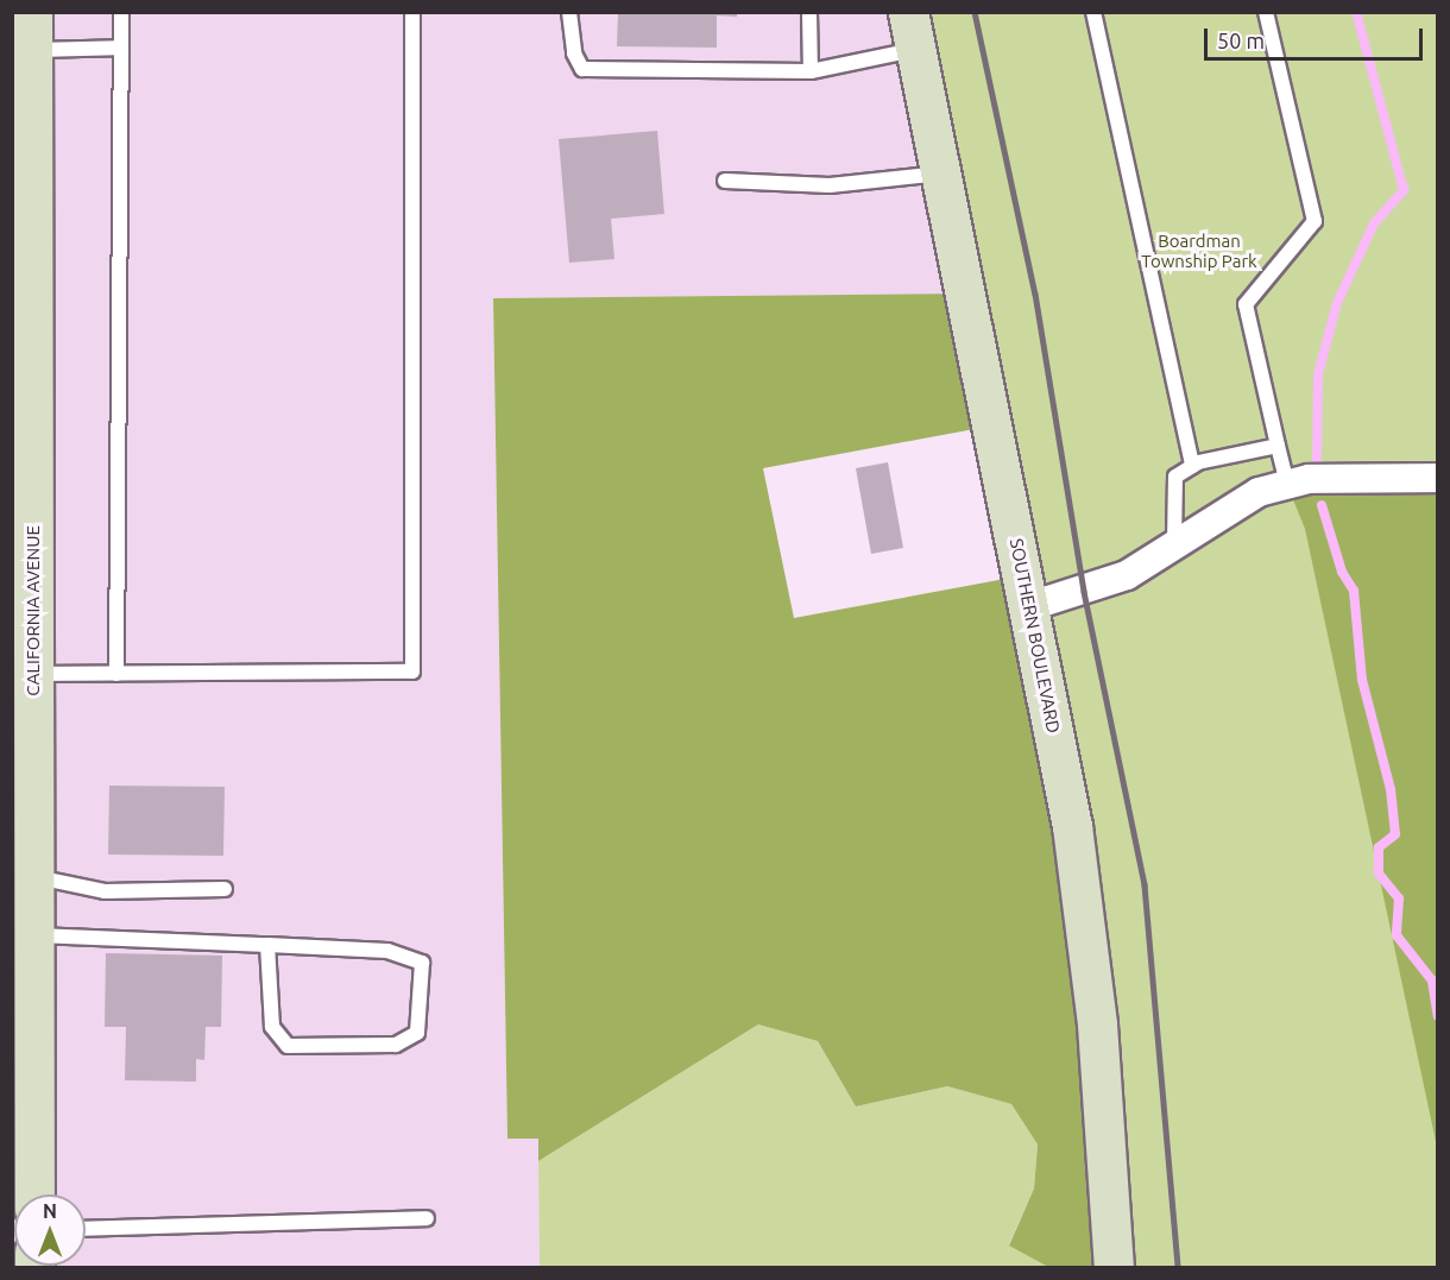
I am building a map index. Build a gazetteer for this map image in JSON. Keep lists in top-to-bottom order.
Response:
{
  "streets": {
    "street": ["CALIFORNIA AVENUE", "SOUTHERN BOULEVARD"]
  },
  "parks": ["Boardman Township Park"],
  "scale_bar": "50 m",
  "north": "top"
}
